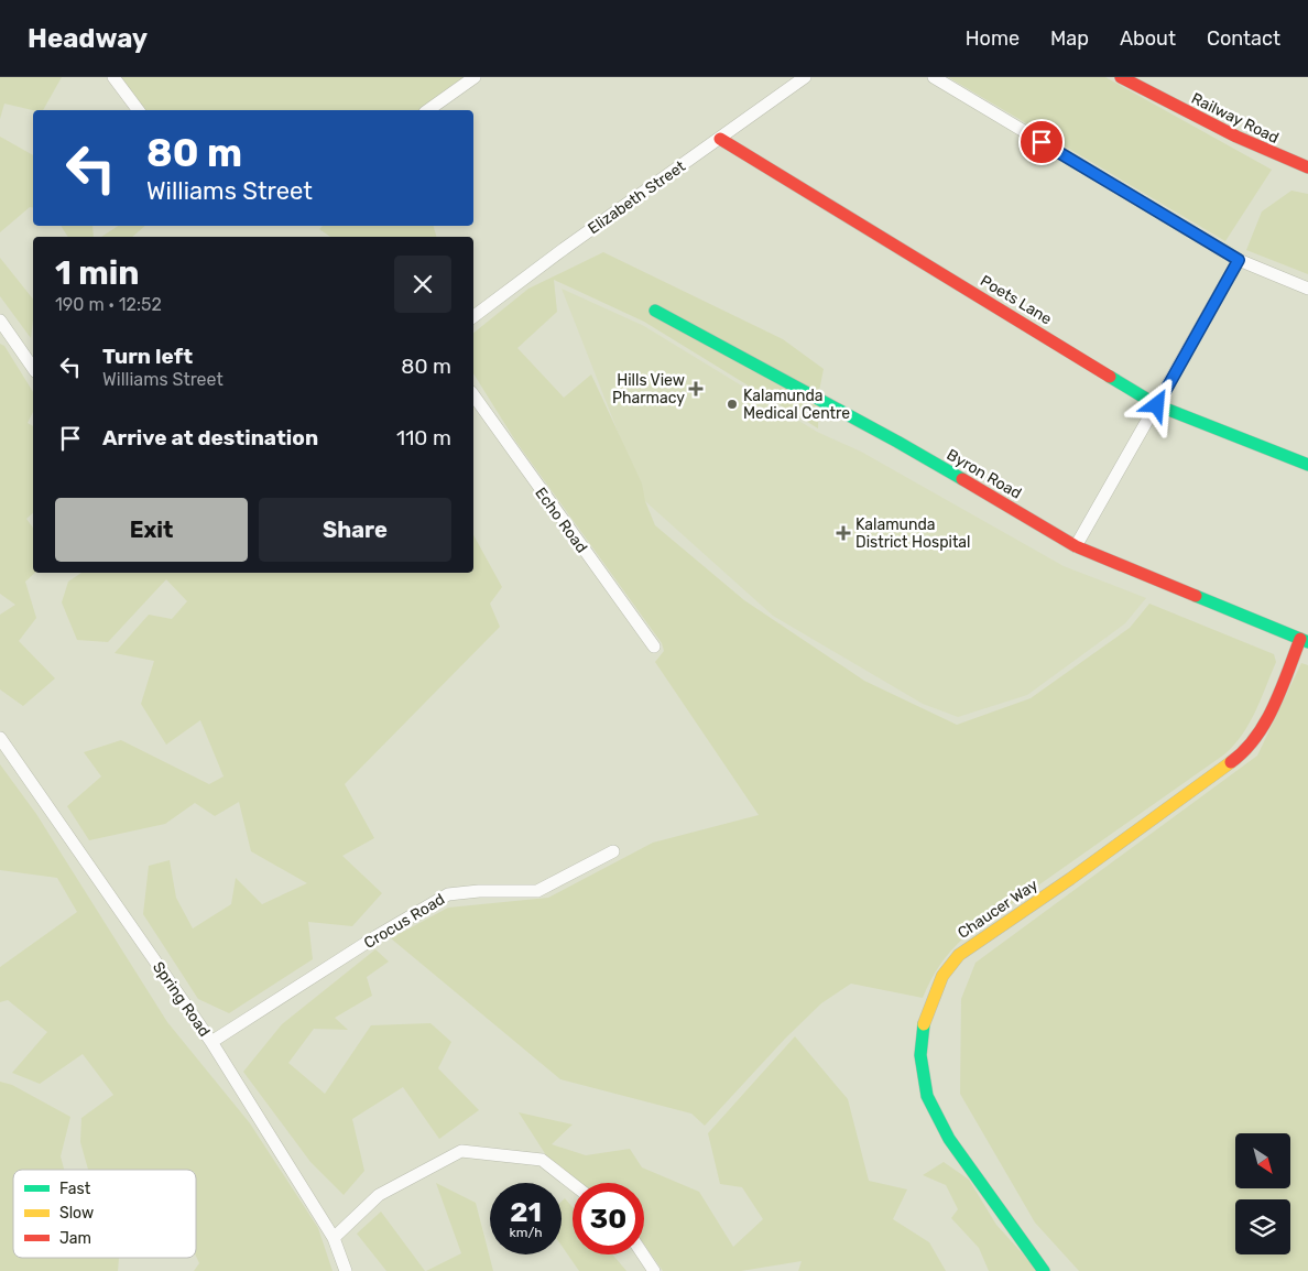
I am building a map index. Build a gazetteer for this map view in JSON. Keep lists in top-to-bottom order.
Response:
{
  "streets": {
    "street": [
      "Railway Road",
      "Elizabeth Street",
      "Poets Lane",
      "Byron Road",
      "Echo Road",
      "Chaucer Way",
      "Crocus Road",
      "Spring Road"
    ]
  },
  "crossings": [
    ["Elizabeth Street", "Poets Lane"],
    ["Byron Road", "Chaucer Way"],
    ["Crocus Road", "Spring Road"]
  ],
  "places": {
    "health": ["Hills View Pharmacy", "Kalamunda District Hospital"],
    "other": ["Kalamunda Medical Centre"]
  },
  "legend": ["Fast", "Slow", "Jam"],
  "north": "bottom right",
  "page": {
    "header": "Headway",
    "nav": [
      "Home",
      "Map",
      "About",
      "Contact"
    ],
    "turn": ["80 m", "Williams Street"],
    "heading": ["1 min", "190 m · 12:52"],
    "list": [
      {
        "name": "Turn left",
        "note": "Williams Street",
        "value": "80 m"
      },
      {
        "name": "Arrive at destination",
        "value": "110 m"
      }
    ],
    "buttons": ["Exit", "Share"],
    "speed": "21 km/h",
    "limit": "30"
  }
}
